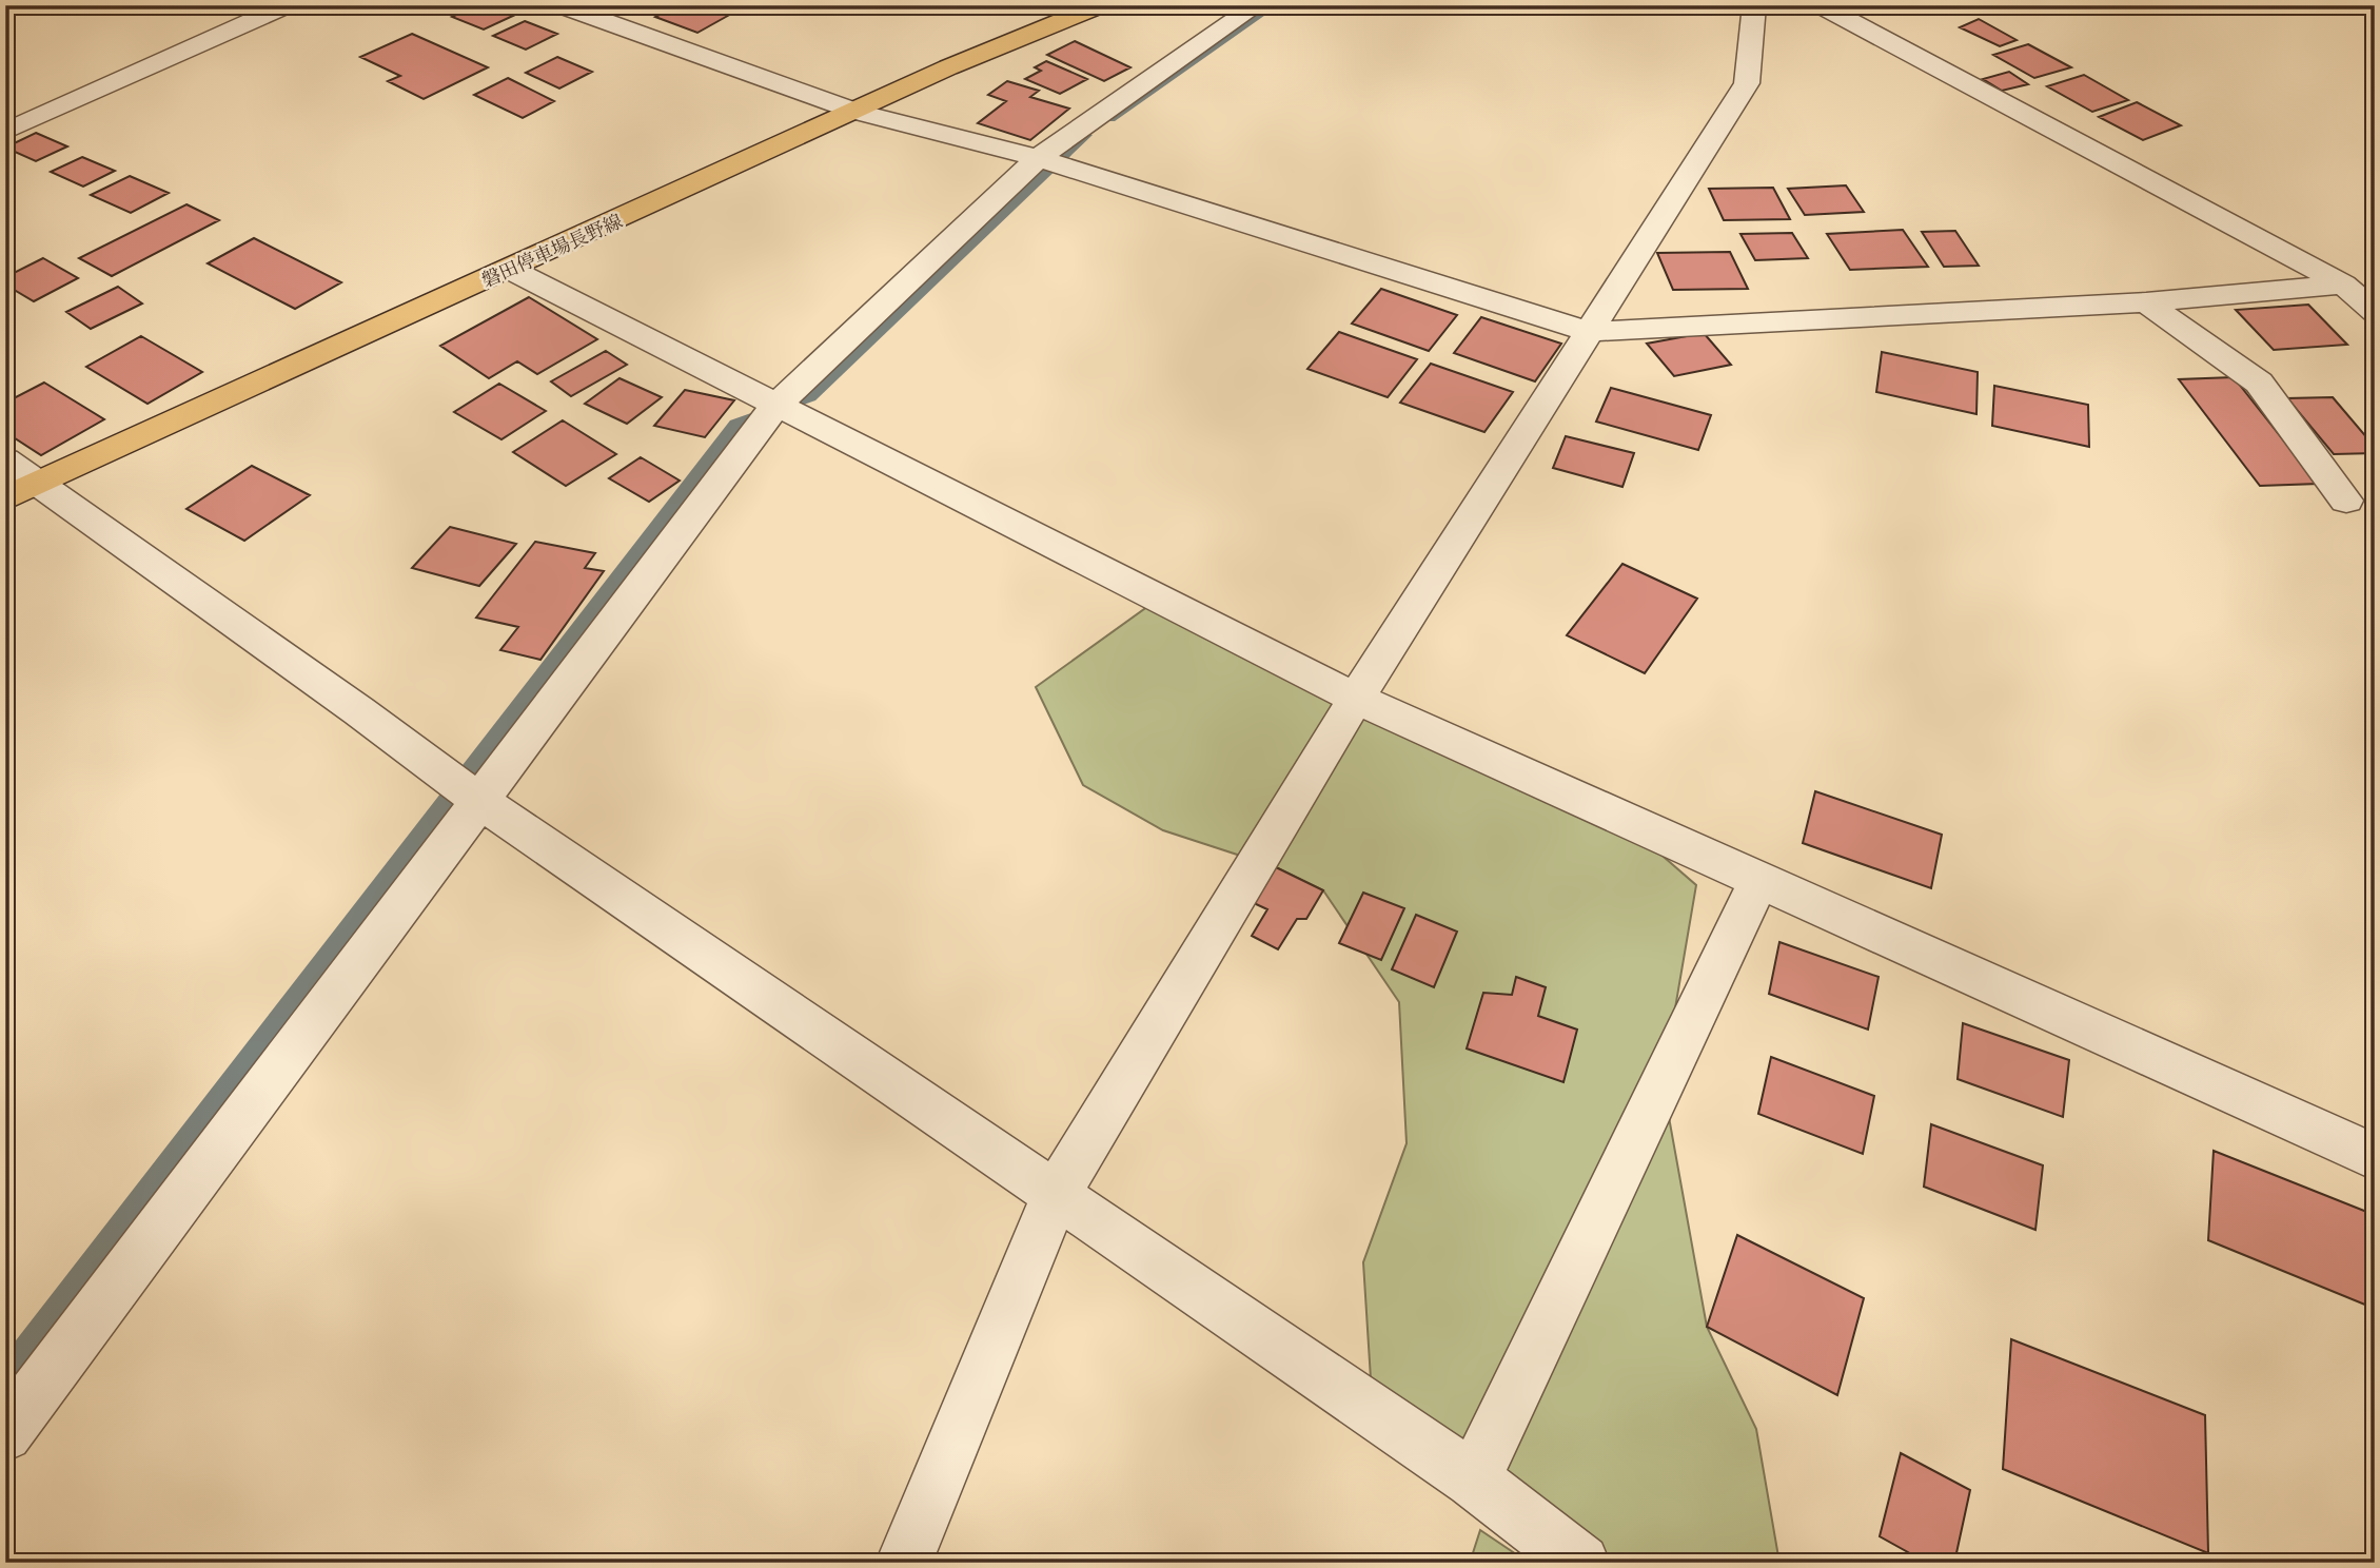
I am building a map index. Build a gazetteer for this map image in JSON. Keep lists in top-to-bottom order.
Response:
{
  "streets": {
    "main road": ["磐田停車場長野線"]
  }
}
